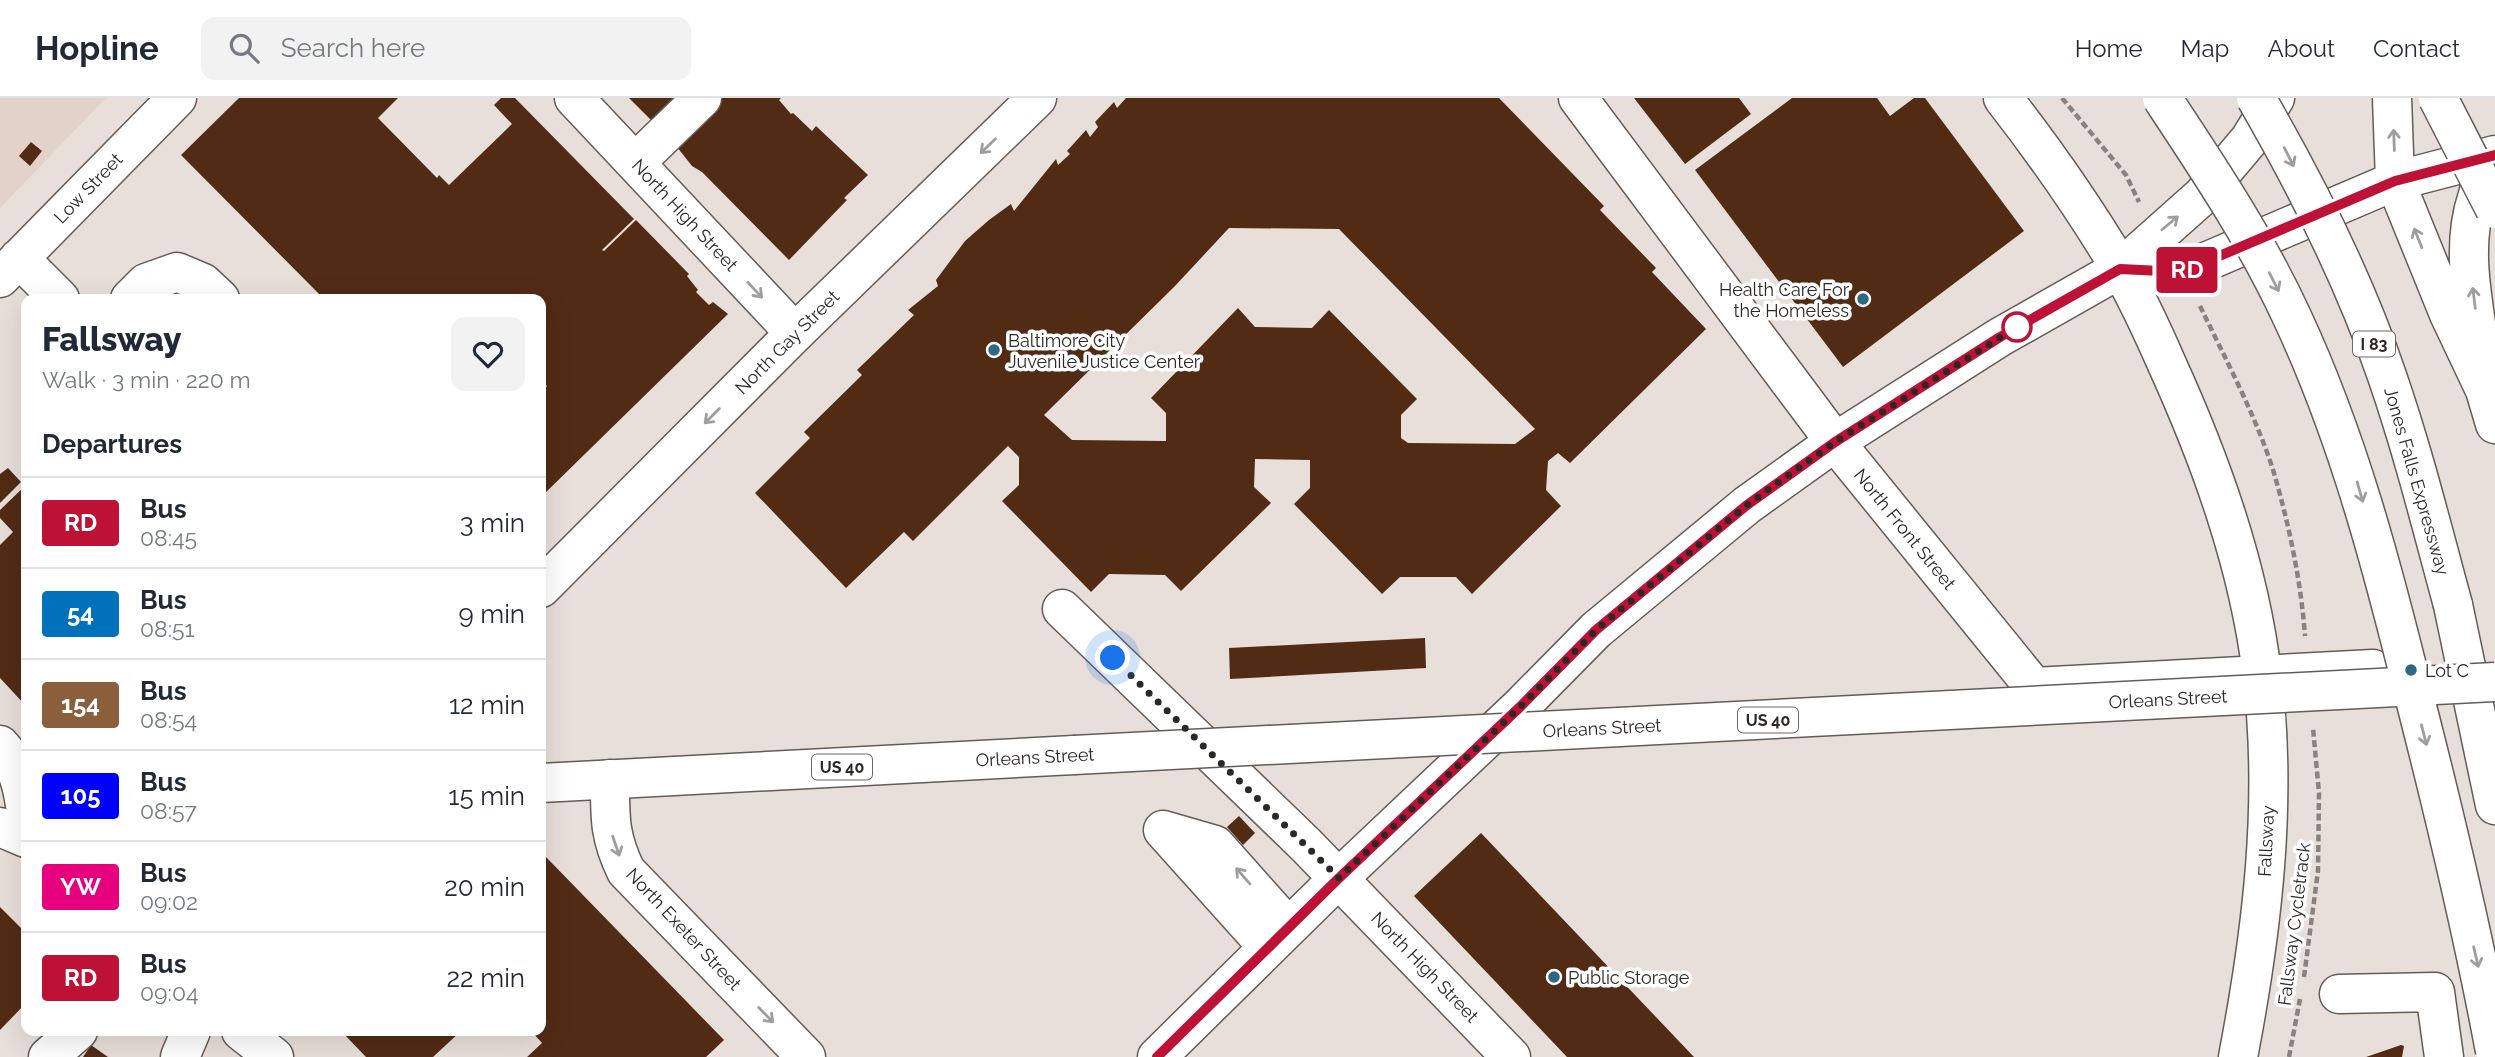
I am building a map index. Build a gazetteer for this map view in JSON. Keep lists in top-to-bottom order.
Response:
{
  "streets": {
    "main road": [
      "Low Street",
      "North High Street",
      "North Gay Street",
      "I 83",
      "Jones Falls Expressway",
      "North Front Street",
      "Orleans Street",
      "US 40",
      "Fallsway",
      "North Exeter Street"
    ],
    "path": ["Fallsway Cycletrack"]
  },
  "crossings": [
    ["North High Street", "North Gay Street"],
    ["North Front Street", "Fallsway"],
    ["Orleans Street", "North Exeter Street"]
  ],
  "one_way": ["North Gay Street", "North Exeter Street"],
  "places": [
    "Health Care For the Homeless",
    "Baltimore City Juvenile Justice Center",
    "Lot C",
    "Public Storage"
  ],
  "lines": ["bus line RD"],
  "page": {
    "header": "Hopline",
    "search": "Search here",
    "nav": [
      "Home",
      "Map",
      "About",
      "Contact"
    ],
    "on_map": "RD",
    "heading": [
      ["Fallsway", "Walk · 3 min · 220 m"],
      "Departures"
    ],
    "list": [
      {
        "mark": "RD",
        "name": "Bus",
        "note": "08:45",
        "value": "3 min"
      },
      {
        "mark": "54",
        "name": "Bus",
        "note": "08:51",
        "value": "9 min"
      },
      {
        "mark": "154",
        "name": "Bus",
        "note": "08:54",
        "value": "12 min"
      },
      {
        "mark": "105",
        "name": "Bus",
        "note": "08:57",
        "value": "15 min"
      },
      {
        "mark": "YW",
        "name": "Bus",
        "note": "09:02",
        "value": "20 min"
      },
      {
        "mark": "RD",
        "name": "Bus",
        "note": "09:04",
        "value": "22 min"
      }
    ]
  }
}
